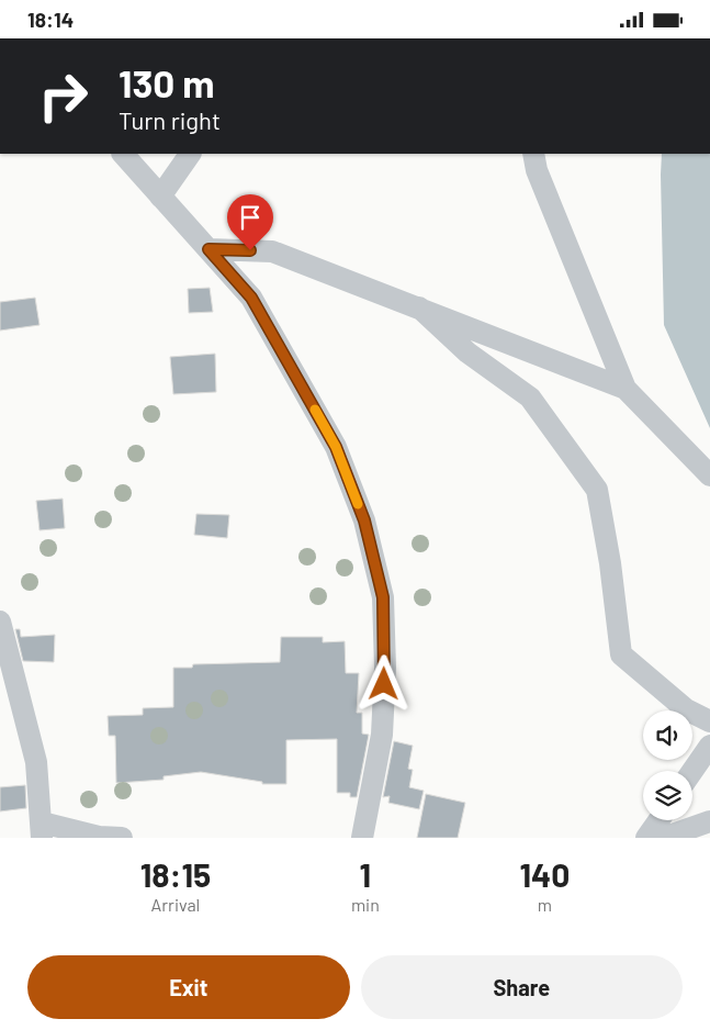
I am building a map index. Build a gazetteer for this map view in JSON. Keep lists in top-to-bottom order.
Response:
{
  "page": {
    "status": "18:14",
    "turn": ["130 m", "Turn right"],
    "eta": [
      "18:15",
      "Arrival",
      "1",
      "min",
      "140",
      "m"
    ],
    "buttons": ["Exit", "Share"]
  }
}
